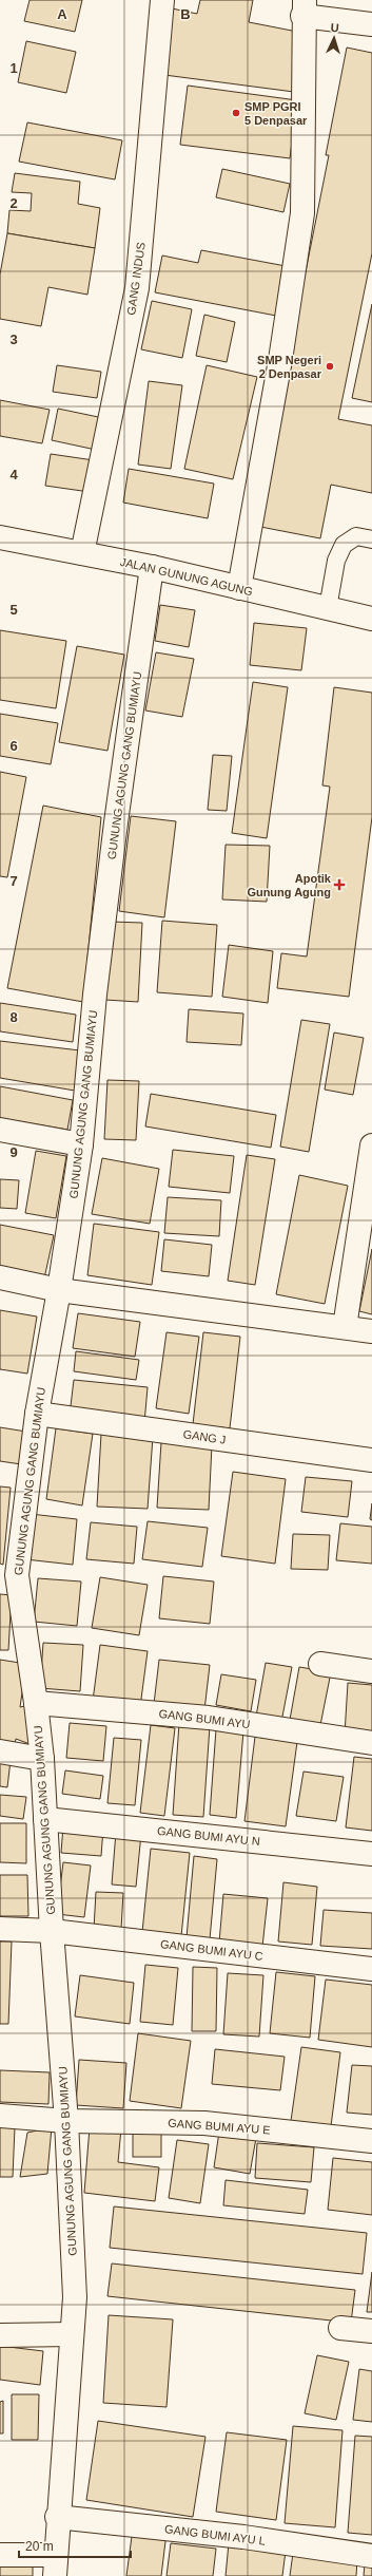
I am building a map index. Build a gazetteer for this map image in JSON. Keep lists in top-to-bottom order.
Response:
{
  "streets": {
    "street": [
      "GANG INDUS",
      "JALAN GUNUNG AGUNG",
      "GUNUNG AGUNG GANG BUMIAYU",
      "GANG J",
      "GANG BUMI AYU",
      "GANG BUMI AYU N",
      "GANG BUMI AYU C",
      "GANG BUMI AYU E",
      "GANG BUMI AYU L"
    ]
  },
  "crossings": [
    ["GANG INDUS", "JALAN GUNUNG AGUNG"],
    ["JALAN GUNUNG AGUNG", "GUNUNG AGUNG GANG BUMIAYU"],
    ["GUNUNG AGUNG GANG BUMIAYU", "GANG J"],
    ["GUNUNG AGUNG GANG BUMIAYU", "GANG BUMI AYU"],
    ["GUNUNG AGUNG GANG BUMIAYU", "GANG BUMI AYU N"],
    ["GUNUNG AGUNG GANG BUMIAYU", "GANG BUMI AYU C"],
    ["GUNUNG AGUNG GANG BUMIAYU", "GANG BUMI AYU E"],
    ["GUNUNG AGUNG GANG BUMIAYU", "GANG BUMI AYU L"]
  ],
  "places": {
    "other": ["SMP PGRI 5 Denpasar", "SMP Negeri 2 Denpasar"],
    "health": ["Apotik Gunung Agung"]
  },
  "scale_bar": "20 m",
  "north": "top",
  "grid": {
    "columns": ["A", "B"],
    "rows": [
      "1",
      "2",
      "3",
      "4",
      "5",
      "6",
      "7",
      "8",
      "9"
    ]
  }
}
